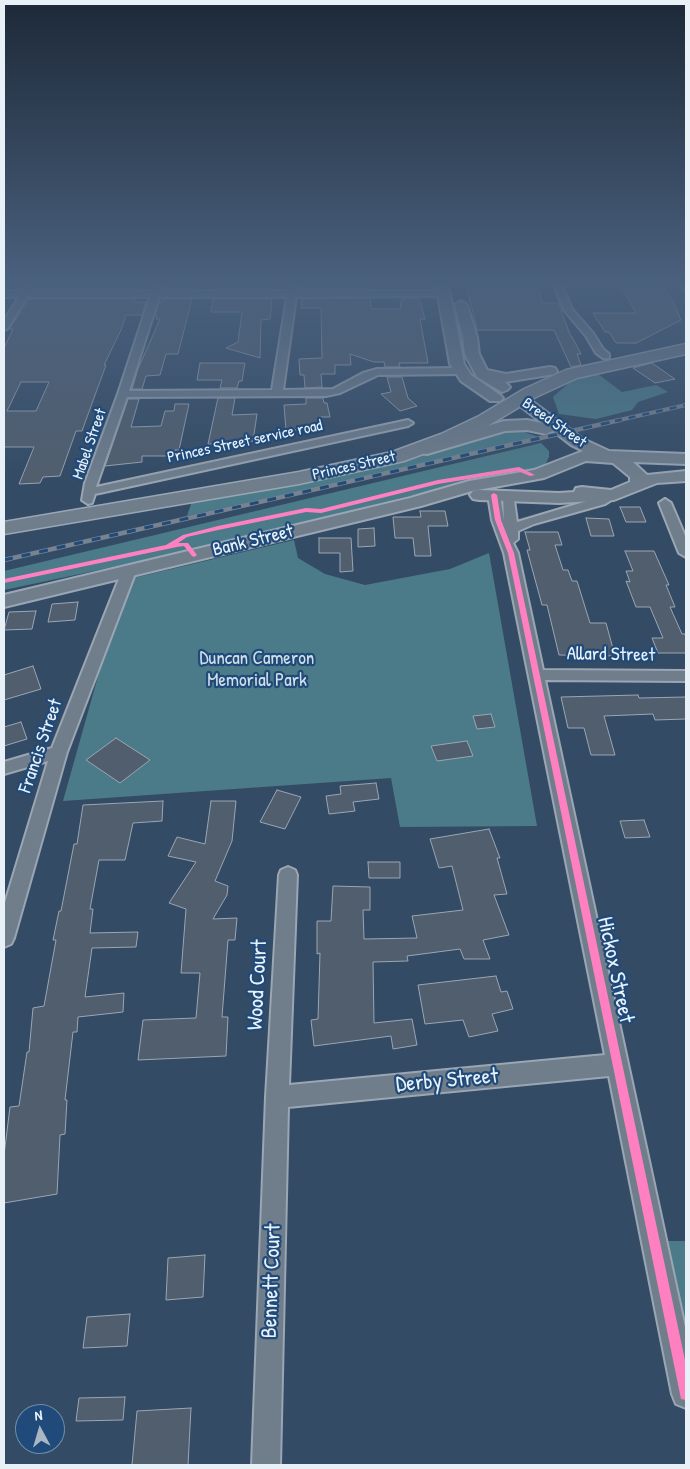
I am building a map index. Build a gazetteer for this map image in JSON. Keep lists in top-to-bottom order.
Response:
{
  "streets": {
    "highway": ["Princes Street"],
    "main road": ["Breed Street", "Bank Street"],
    "street": [
      "Princes Street service road",
      "Mabel Street",
      "Allard Street",
      "Francis Street",
      "Hickox Street",
      "Wood Court",
      "Derby Street",
      "Bennett Court"
    ]
  },
  "crossings": [
    ["Breed Street", "Princes Street"],
    ["Breed Street", "Bank Street"],
    ["Princes Street service road", "Mabel Street"],
    ["Princes Street service road", "Princes Street"],
    ["Mabel Street", "Princes Street"],
    ["Bank Street", "Francis Street"],
    ["Bank Street", "Hickox Street"],
    ["Allard Street", "Hickox Street"],
    ["Hickox Street", "Derby Street"],
    ["Wood Court", "Derby Street"],
    ["Wood Court", "Bennett Court"],
    ["Derby Street", "Bennett Court"]
  ],
  "parks": ["Duncan Cameron Memorial Park"],
  "north": "top"
}
